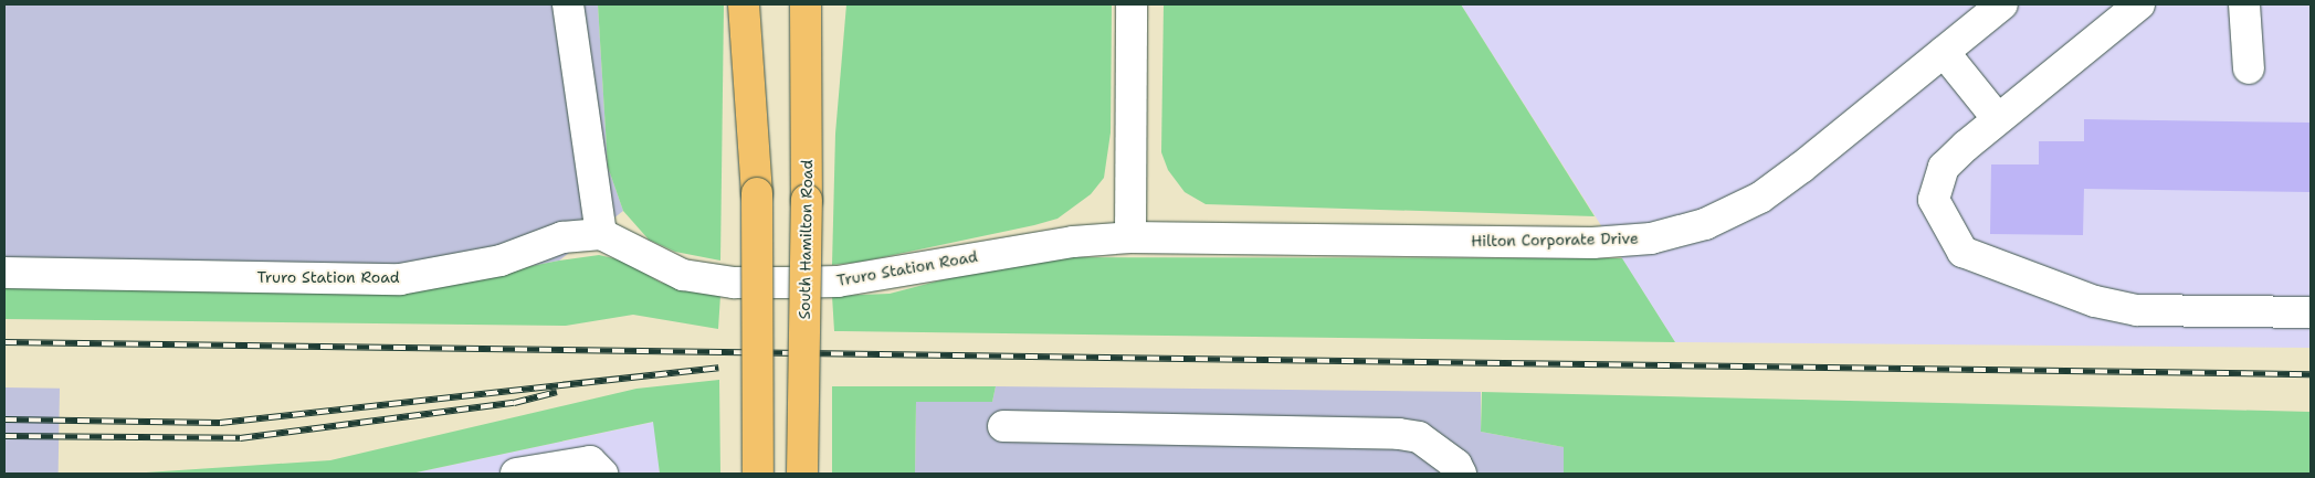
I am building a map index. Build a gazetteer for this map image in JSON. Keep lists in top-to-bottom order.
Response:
{
  "streets": {
    "main road": ["South Hamilton Road"],
    "street": ["Hilton Corporate Drive", "Truro Station Road"]
  },
  "crossings": [
    ["Hilton Corporate Drive", "Truro Station Road"]
  ]
}
